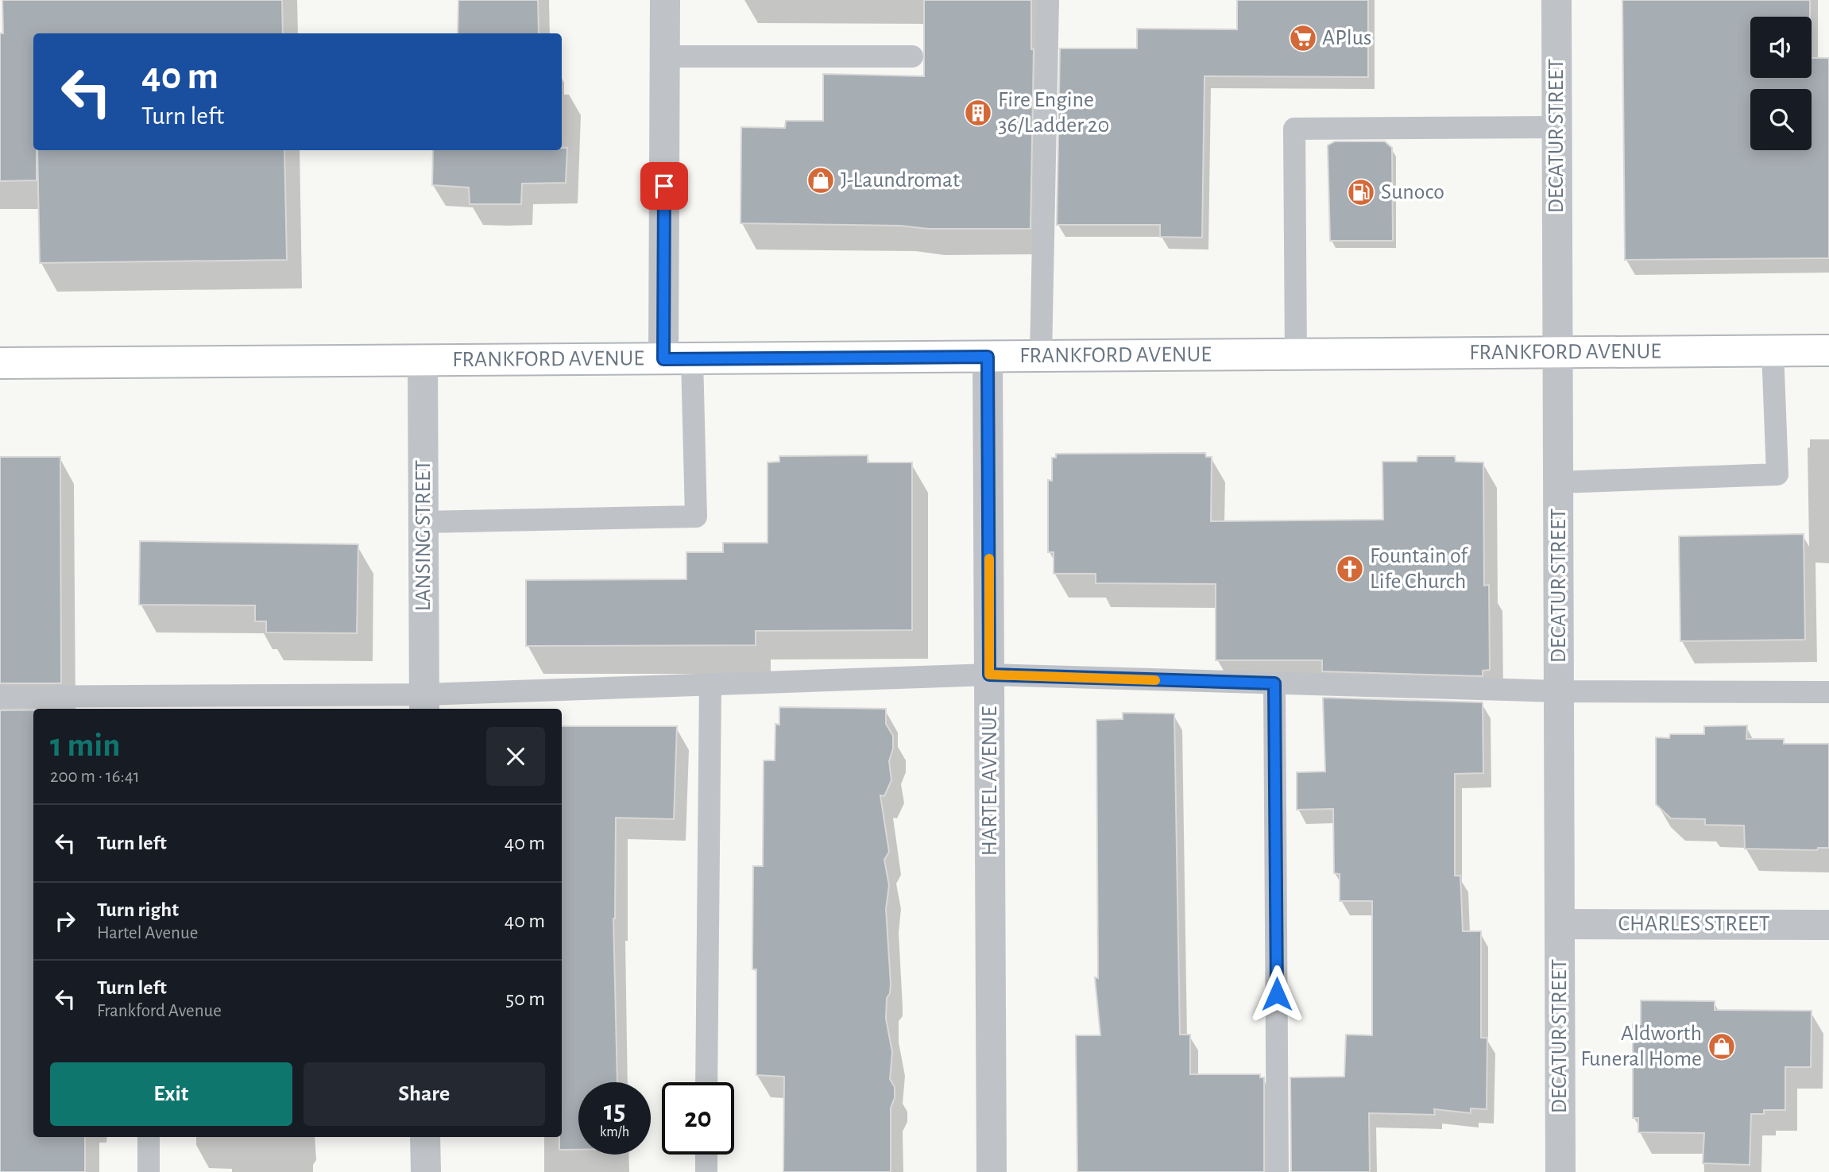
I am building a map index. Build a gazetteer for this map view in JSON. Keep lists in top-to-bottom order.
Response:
{
  "streets": {
    "main road": ["FRANKFORD AVENUE"],
    "street": [
      "DECATUR STREET",
      "LANSING STREET",
      "HARTEL AVENUE",
      "CHARLES STREET"
    ]
  },
  "crossings": [
    ["DECATUR STREET", "FRANKFORD AVENUE"],
    ["DECATUR STREET", "CHARLES STREET"],
    ["FRANKFORD AVENUE", "LANSING STREET"],
    ["FRANKFORD AVENUE", "HARTEL AVENUE"]
  ],
  "places": {
    "supermarket": ["APlus"],
    "building": ["Fire Engine 36/Ladder 20"],
    "shop": ["J-Laundromat", "Aldworth Funeral Home"],
    "fuel station": ["Sunoco"],
    "church": ["Fountain of Life Church"]
  },
  "page": {
    "turn": ["40 m", "Turn left"],
    "heading": ["1 min", "200 m · 16:41"],
    "list": [
      {
        "name": "Turn left",
        "value": "40 m"
      },
      {
        "name": "Turn right",
        "note": "Hartel Avenue",
        "value": "40 m"
      },
      {
        "name": "Turn left",
        "note": "Frankford Avenue",
        "value": "50 m"
      }
    ],
    "buttons": ["Exit", "Share"],
    "speed": "15 km/h",
    "limit": "20"
  }
}
